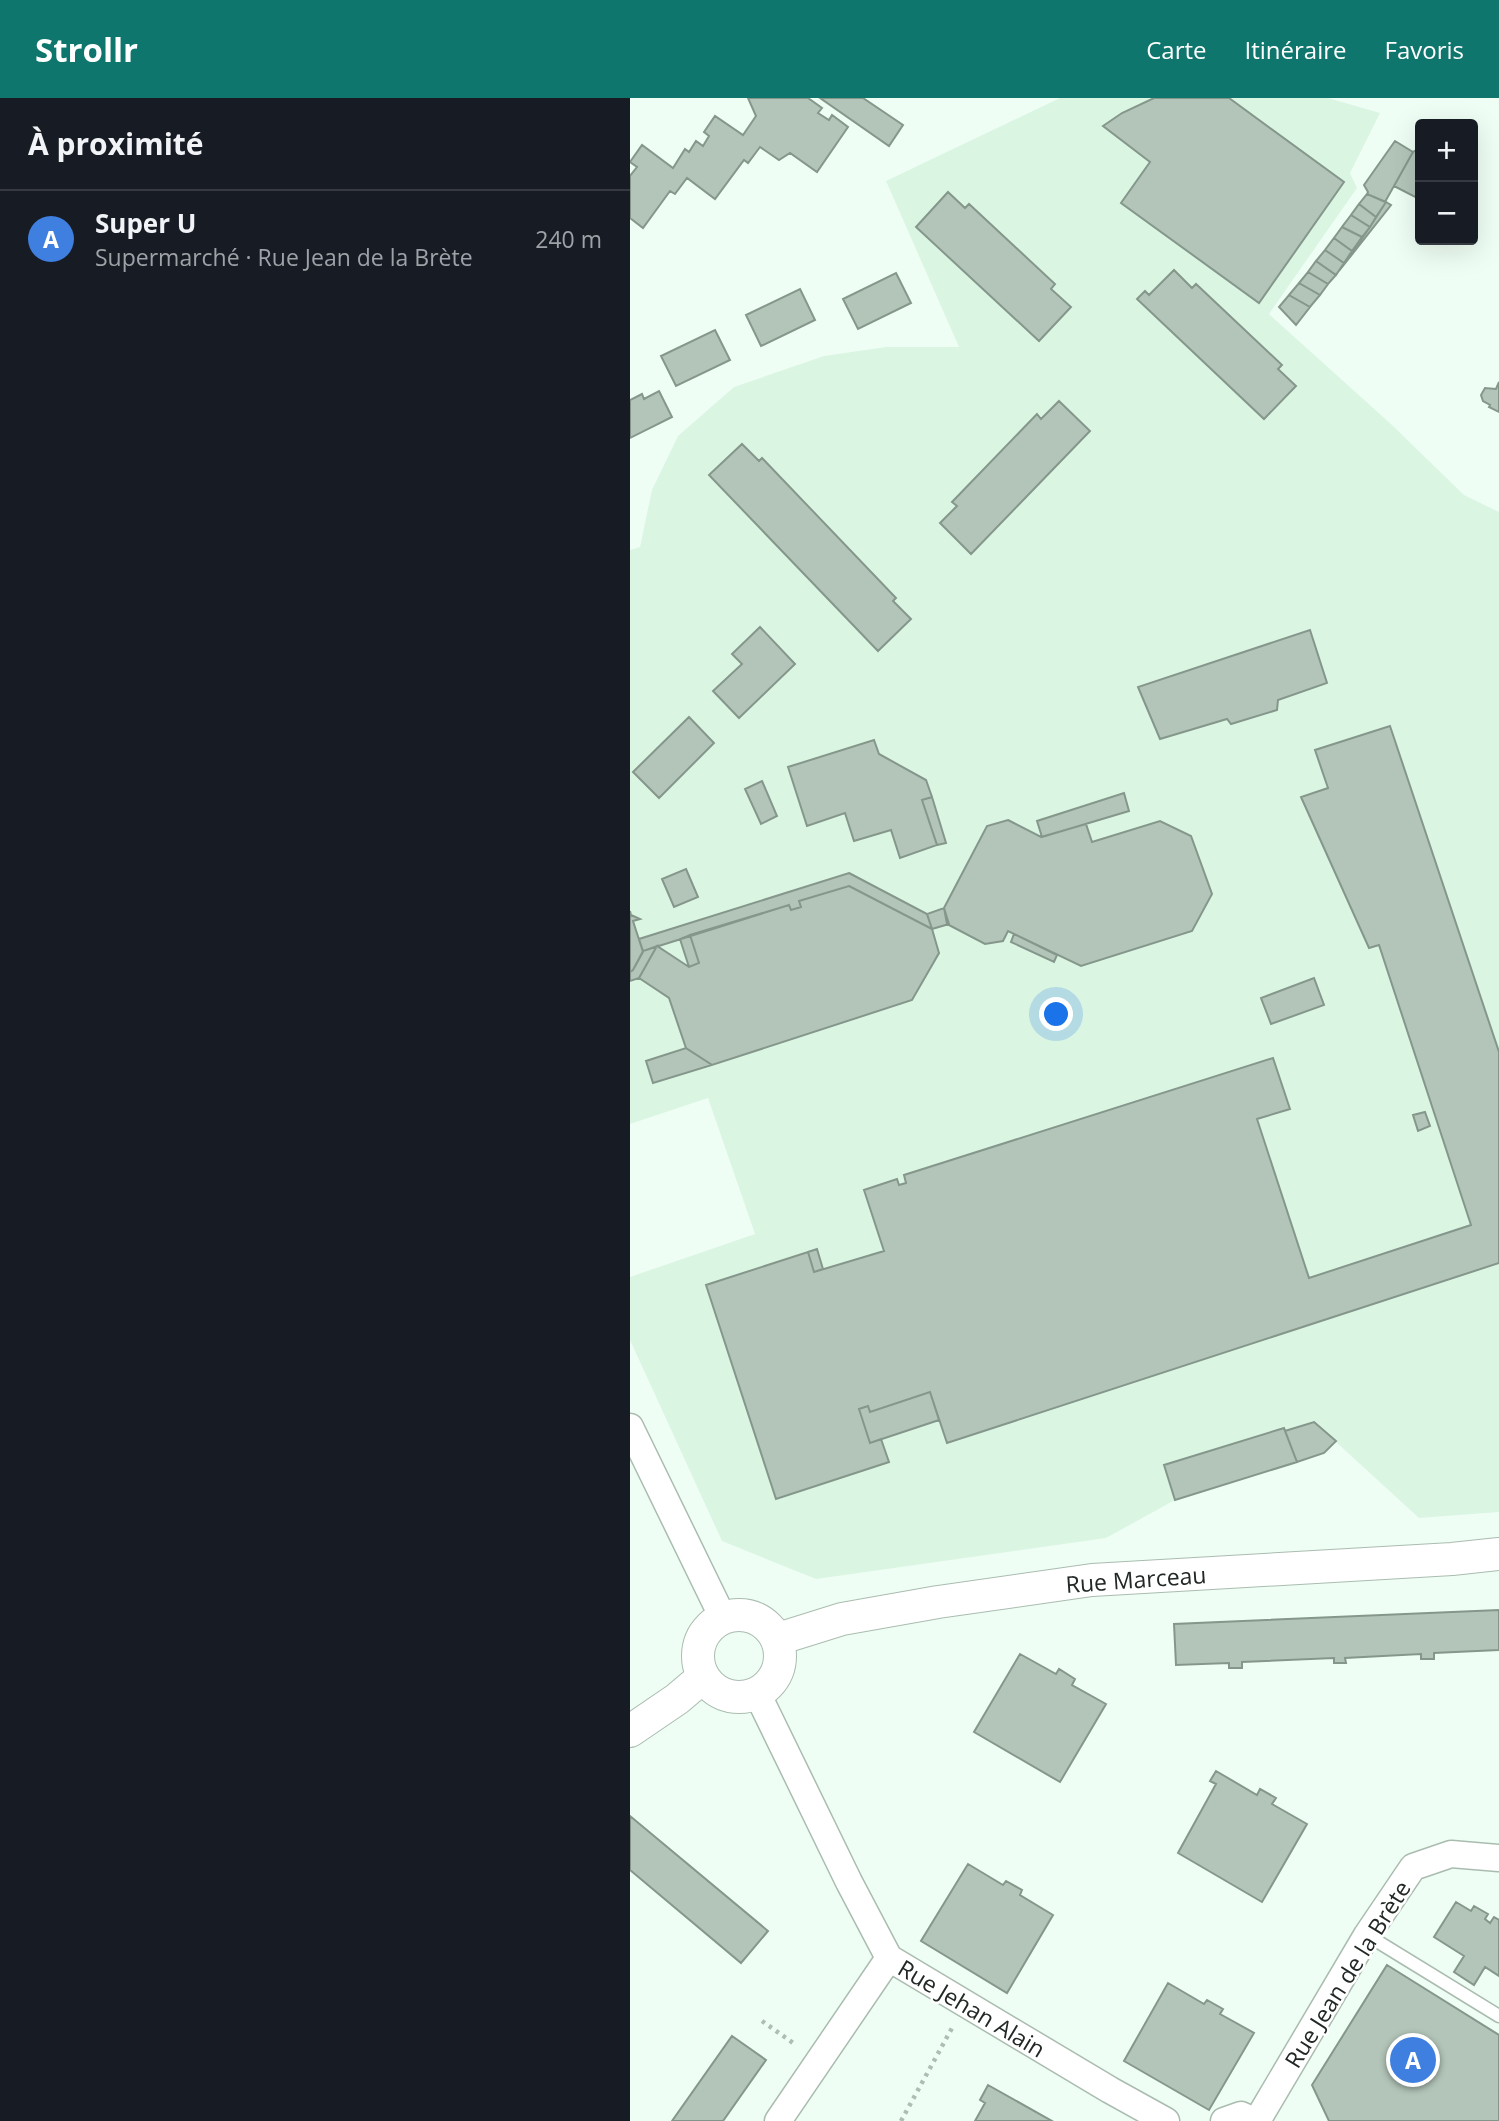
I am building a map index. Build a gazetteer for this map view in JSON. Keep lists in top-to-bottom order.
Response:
{
  "streets": {
    "street": ["Rue Marceau", "Rue Jean de la Brète", "Rue Jehan Alain"]
  },
  "crossings": [
    ["Rue Marceau", "Rue Jehan Alain"]
  ],
  "page": {
    "header": "Strollr",
    "nav": ["Carte", "Itinéraire", "Favoris"],
    "heading": "À proximité",
    "map_buttons": ["+", "−"],
    "list": [
      {
        "mark": "A",
        "name": "Super U",
        "note": "Supermarché · Rue Jean de la Brète",
        "value": "240 m"
      }
    ],
    "pins": "A"
  }
}
